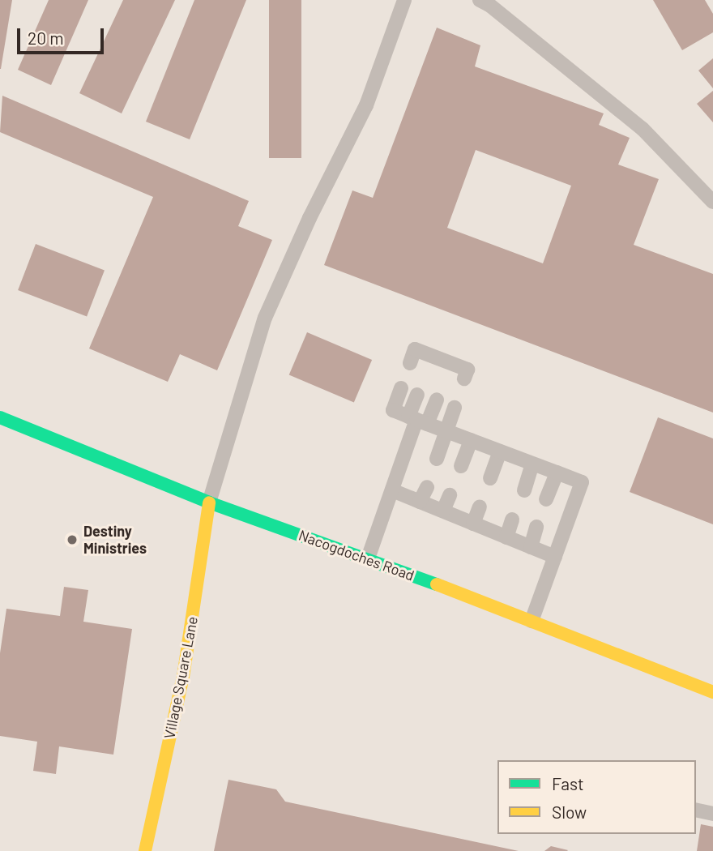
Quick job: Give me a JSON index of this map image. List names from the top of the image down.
{
  "streets": {
    "main road": ["Nacogdoches Road", "Village Square Lane"]
  },
  "crossings": [
    ["Nacogdoches Road", "Village Square Lane"]
  ],
  "places": ["Destiny Ministries"],
  "legend": ["Fast", "Slow"],
  "scale_bar": "20 m"
}
